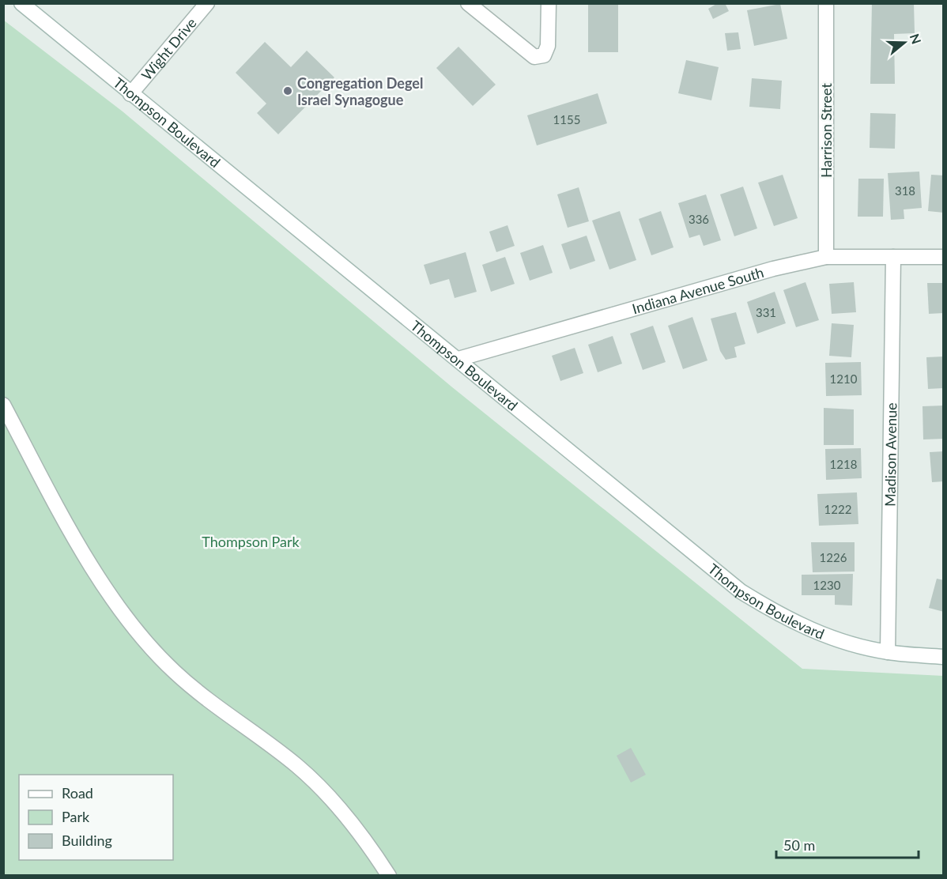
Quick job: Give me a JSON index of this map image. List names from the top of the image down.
{
  "streets": {
    "street": [
      "Wight Drive",
      "Thompson Boulevard",
      "Harrison Street",
      "Indiana Avenue South",
      "Madison Avenue"
    ]
  },
  "crossings": [
    ["Wight Drive", "Thompson Boulevard"],
    ["Thompson Boulevard", "Indiana Avenue South"],
    ["Thompson Boulevard", "Madison Avenue"],
    ["Harrison Street", "Indiana Avenue South"],
    ["Indiana Avenue South", "Madison Avenue"]
  ],
  "parks": ["Thompson Park"],
  "places": ["Congregation Degel Israel Synagogue"],
  "house_numbers": [
    "1155",
    "318",
    "336",
    "331",
    "1210",
    "1218",
    "1222",
    "1226",
    "1230"
  ],
  "legend": ["Road", "Park", "Building"],
  "scale_bar": "50 m",
  "north": "right"
}
